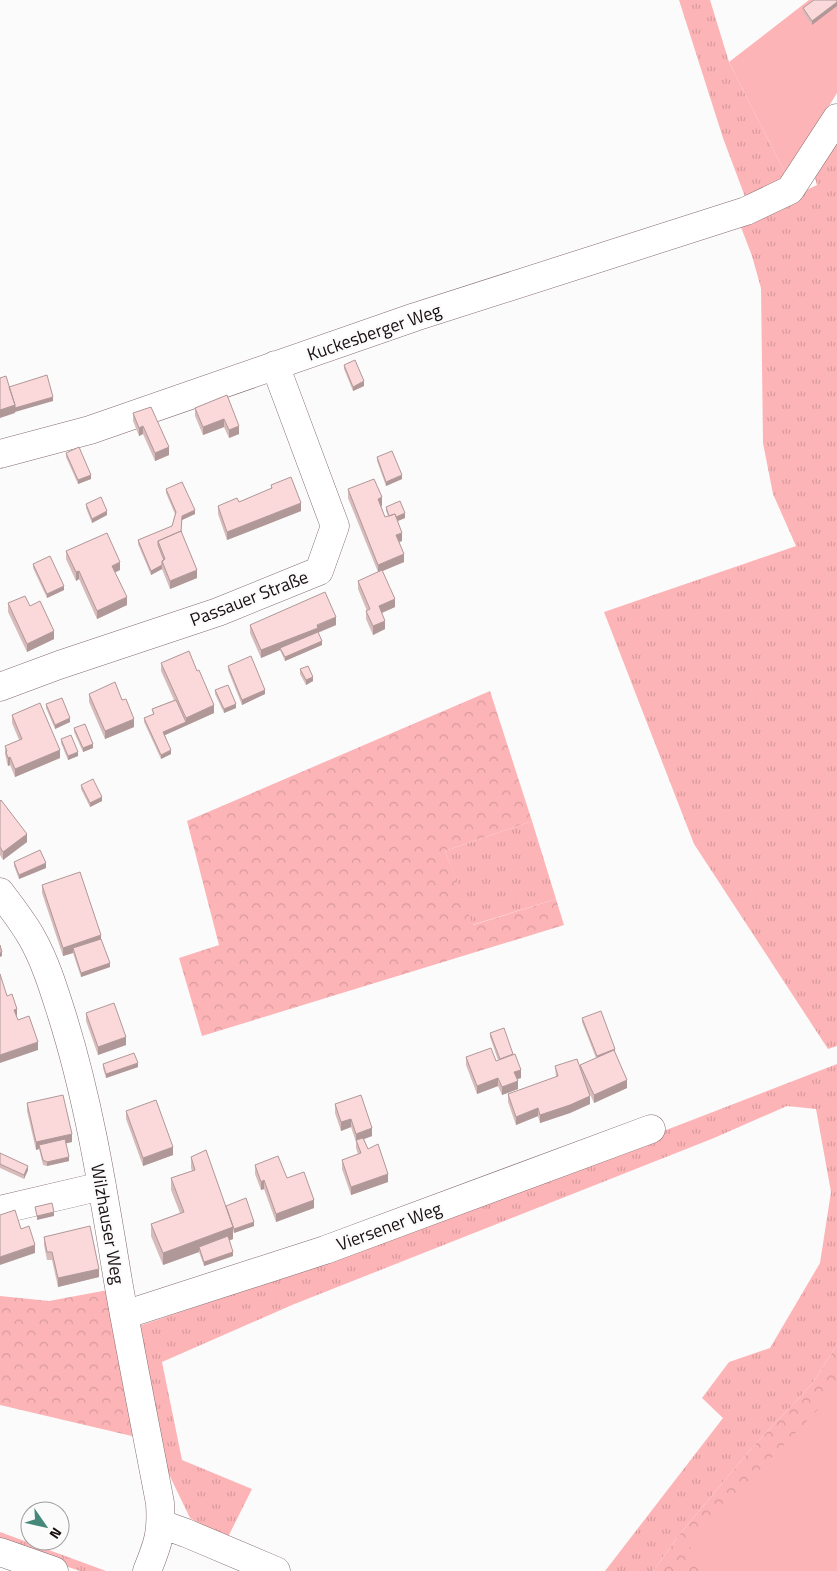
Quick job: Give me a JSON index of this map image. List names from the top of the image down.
{
  "streets": {
    "street": [
      "Kuckesberger Weg",
      "Passauer Straße",
      "Wilzhauser Weg",
      "Viersener Weg"
    ]
  },
  "crossings": [
    ["Kuckesberger Weg", "Passauer Straße"],
    ["Wilzhauser Weg", "Viersener Weg"]
  ],
  "north": "bottom right"
}
